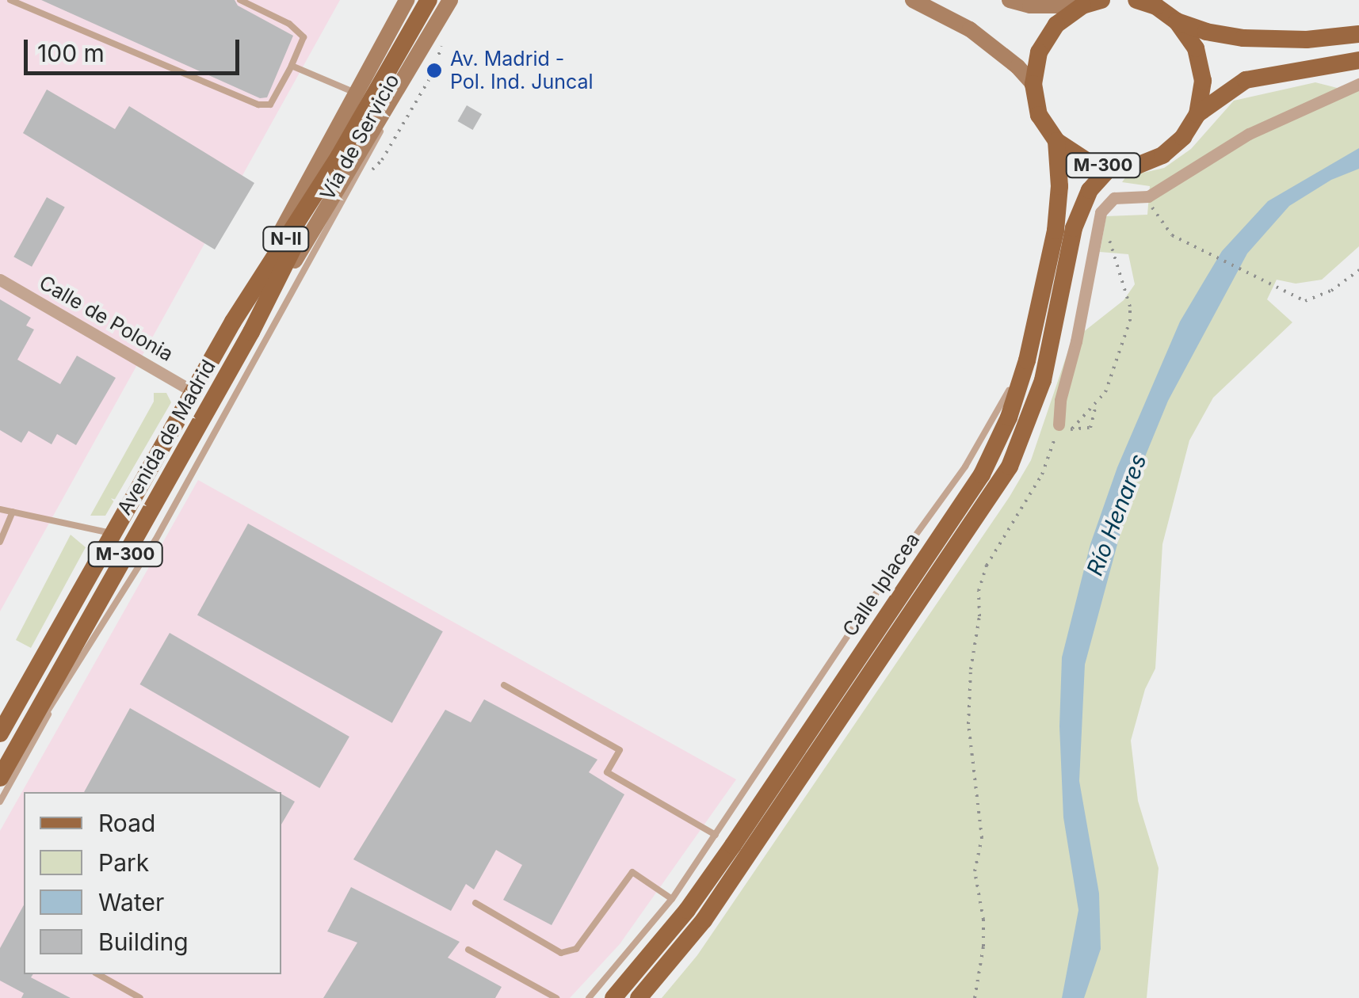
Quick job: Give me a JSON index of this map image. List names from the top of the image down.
{
  "streets": {
    "main road": [
      "M-300",
      "N-II",
      "Avenida de Madrid",
      "Calle Iplacea"
    ],
    "street": ["Calle de Polonia"],
    "lane": ["Vía de Servicio"]
  },
  "crossings": [
    ["Vía de Servicio", "M-300"],
    ["M-300", "Avenida de Madrid"],
    ["M-300", "Calle Iplacea"],
    ["Calle de Polonia", "Avenida de Madrid"]
  ],
  "water": ["Río Henares"],
  "places": ["Av. Madrid - Pol. Ind. Juncal"],
  "legend": [
    "Road",
    "Park",
    "Water",
    "Building"
  ],
  "scale_bar": "100 m"
}
